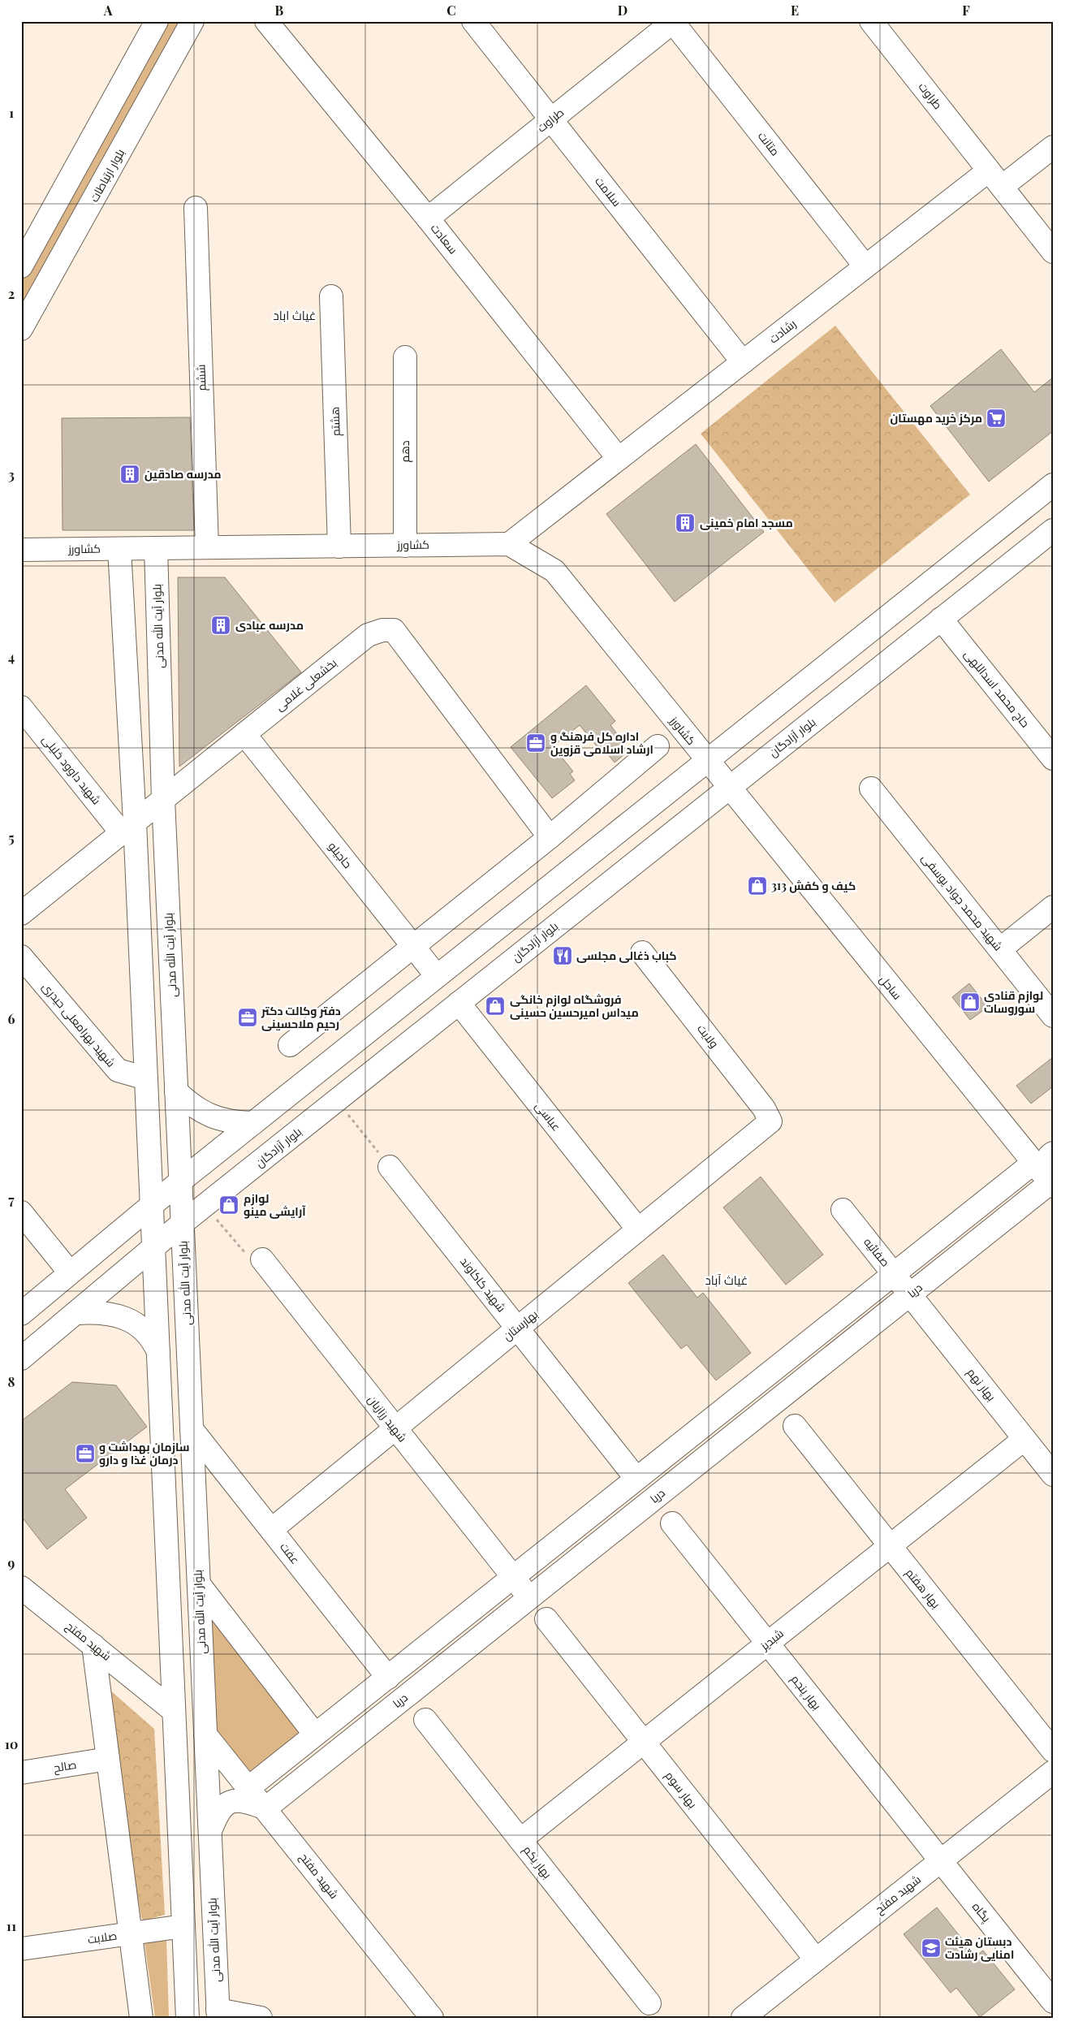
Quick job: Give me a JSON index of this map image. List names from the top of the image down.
{
  "streets": {
    "street": [
      "طراوت",
      "متانت",
      "بلوار ارتباطات",
      "سلامت",
      "سعادت",
      "رشادت",
      "ششم",
      "هشتم",
      "دهم",
      "کشاورز",
      "بلوار آیت الله مدنی",
      "بخشعلی غلامی",
      "حاج محمد اسداللهی",
      "بلوار آزادگان",
      "شهید داوود خلیلی",
      "حاجیلو",
      "شهید محمد جواد یوسفی",
      "ساحل",
      "شهید بهرامعلی حیدری",
      "ولایت",
      "عباسی",
      "صفائیه",
      "شهید کاکاوند",
      "دریا",
      "بهارستان",
      "بهار نهم",
      "شهید رزازیان",
      "عفت",
      "بهار هفتم",
      "شبدیز",
      "شهید مفتح",
      "بهار پنجم",
      "صالح",
      "بهار سوم",
      "بهار یکم",
      "پگاه",
      "صلابت"
    ]
  },
  "crossings": [
    ["طراوت", "متانت"],
    ["طراوت", "سلامت"],
    ["طراوت", "سعادت"],
    ["طراوت", "رشادت"],
    ["متانت", "رشادت"],
    ["سلامت", "رشادت"],
    ["سعادت", "رشادت"],
    ["رشادت", "کشاورز"],
    ["ششم", "کشاورز"],
    ["هشتم", "کشاورز"],
    ["دهم", "کشاورز"],
    ["کشاورز", "بلوار آیت الله مدنی"],
    ["کشاورز", "بلوار آزادگان"],
    ["کشاورز", "ساحل"],
    ["بلوار آیت الله مدنی", "بخشعلی غلامی"],
    ["بلوار آیت الله مدنی", "بلوار آزادگان"],
    ["بلوار آیت الله مدنی", "عفت"],
    ["بلوار آیت الله مدنی", "شهید مفتح"],
    ["بخشعلی غلامی", "شهید داوود خلیلی"],
    ["بخشعلی غلامی", "حاجیلو"],
    ["حاج محمد اسداللهی", "بلوار آزادگان"],
    ["بلوار آزادگان", "ساحل"],
    ["بلوار آزادگان", "عباسی"],
    ["ساحل", "دریا"],
    ["ولایت", "بهارستان"],
    ["عباسی", "بهارستان"],
    ["صفائیه", "دریا"],
    ["صفائیه", "بهار نهم"],
    ["شهید کاکاوند", "بهارستان"],
    ["دریا", "بهار نهم"],
    ["دریا", "شهید رزازیان"],
    ["دریا", "شهید مفتح"],
    ["بهارستان", "شهید رزازیان"],
    ["بهارستان", "عفت"],
    ["بهار نهم", "شبدیز"],
    ["بهار هفتم", "شبدیز"],
    ["شبدیز", "بهار پنجم"],
    ["شبدیز", "بهار سوم"],
    ["شبدیز", "بهار یکم"],
    ["شهید مفتح", "بهار پنجم"],
    ["شهید مفتح", "بهار سوم"],
    ["شهید مفتح", "پگاه"],
    ["بهار پنجم", "پگاه"]
  ],
  "districts": ["غیاث اباد", "غیاث آباد"],
  "places": {
    "supermarket": ["مرکز خرید مهستان"],
    "building": ["مدرسه صادقین", "مسجد امام خمینی", "مدرسه عبادی"],
    "office": ["اداره کل فرهنگ و ارشاد اسلامی قزوین", "دفتر وکالت دکتر رحیم ملاحسینی", "سازمان بهداشت و درمان غذا و دارو"],
    "shop": [
      "کیف و کفش 313",
      "لوازم قنادی سوروسات",
      "فروشگاه لوازم خانگی میداس امیرحسین حسینی",
      "لوازم آرایشی مینو"
    ],
    "restaurant": ["کباب ذغالی مجلسی"],
    "school or university": ["دبستان هیئت امنایی رشادت"]
  },
  "grid": {
    "columns": [
      "A",
      "B",
      "C",
      "D",
      "E",
      "F"
    ],
    "rows": [
      "1",
      "2",
      "3",
      "4",
      "5",
      "6",
      "7",
      "8",
      "9",
      "10",
      "11"
    ]
  }
}
